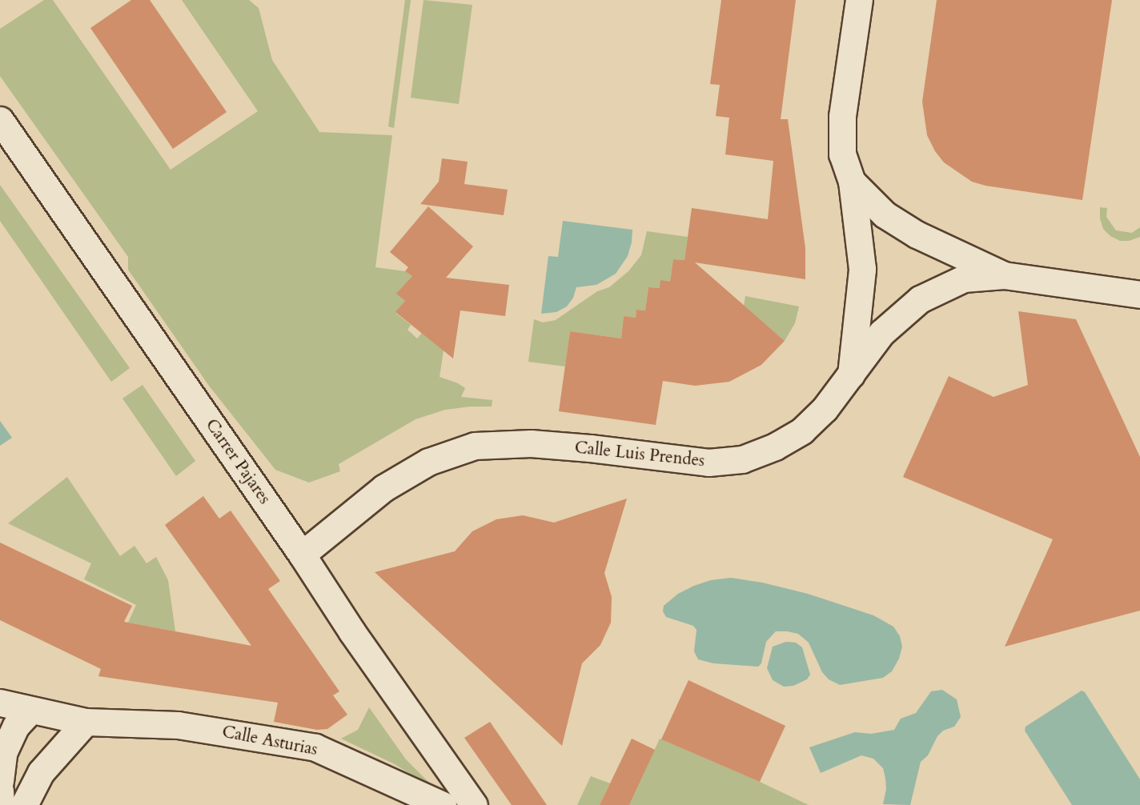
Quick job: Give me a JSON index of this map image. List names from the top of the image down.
{
  "streets": {
    "street": ["Calle Luis Prendes", "Carrer Pajares", "Calle Asturias"]
  },
  "crossings": [
    ["Calle Luis Prendes", "Carrer Pajares"]
  ]
}
